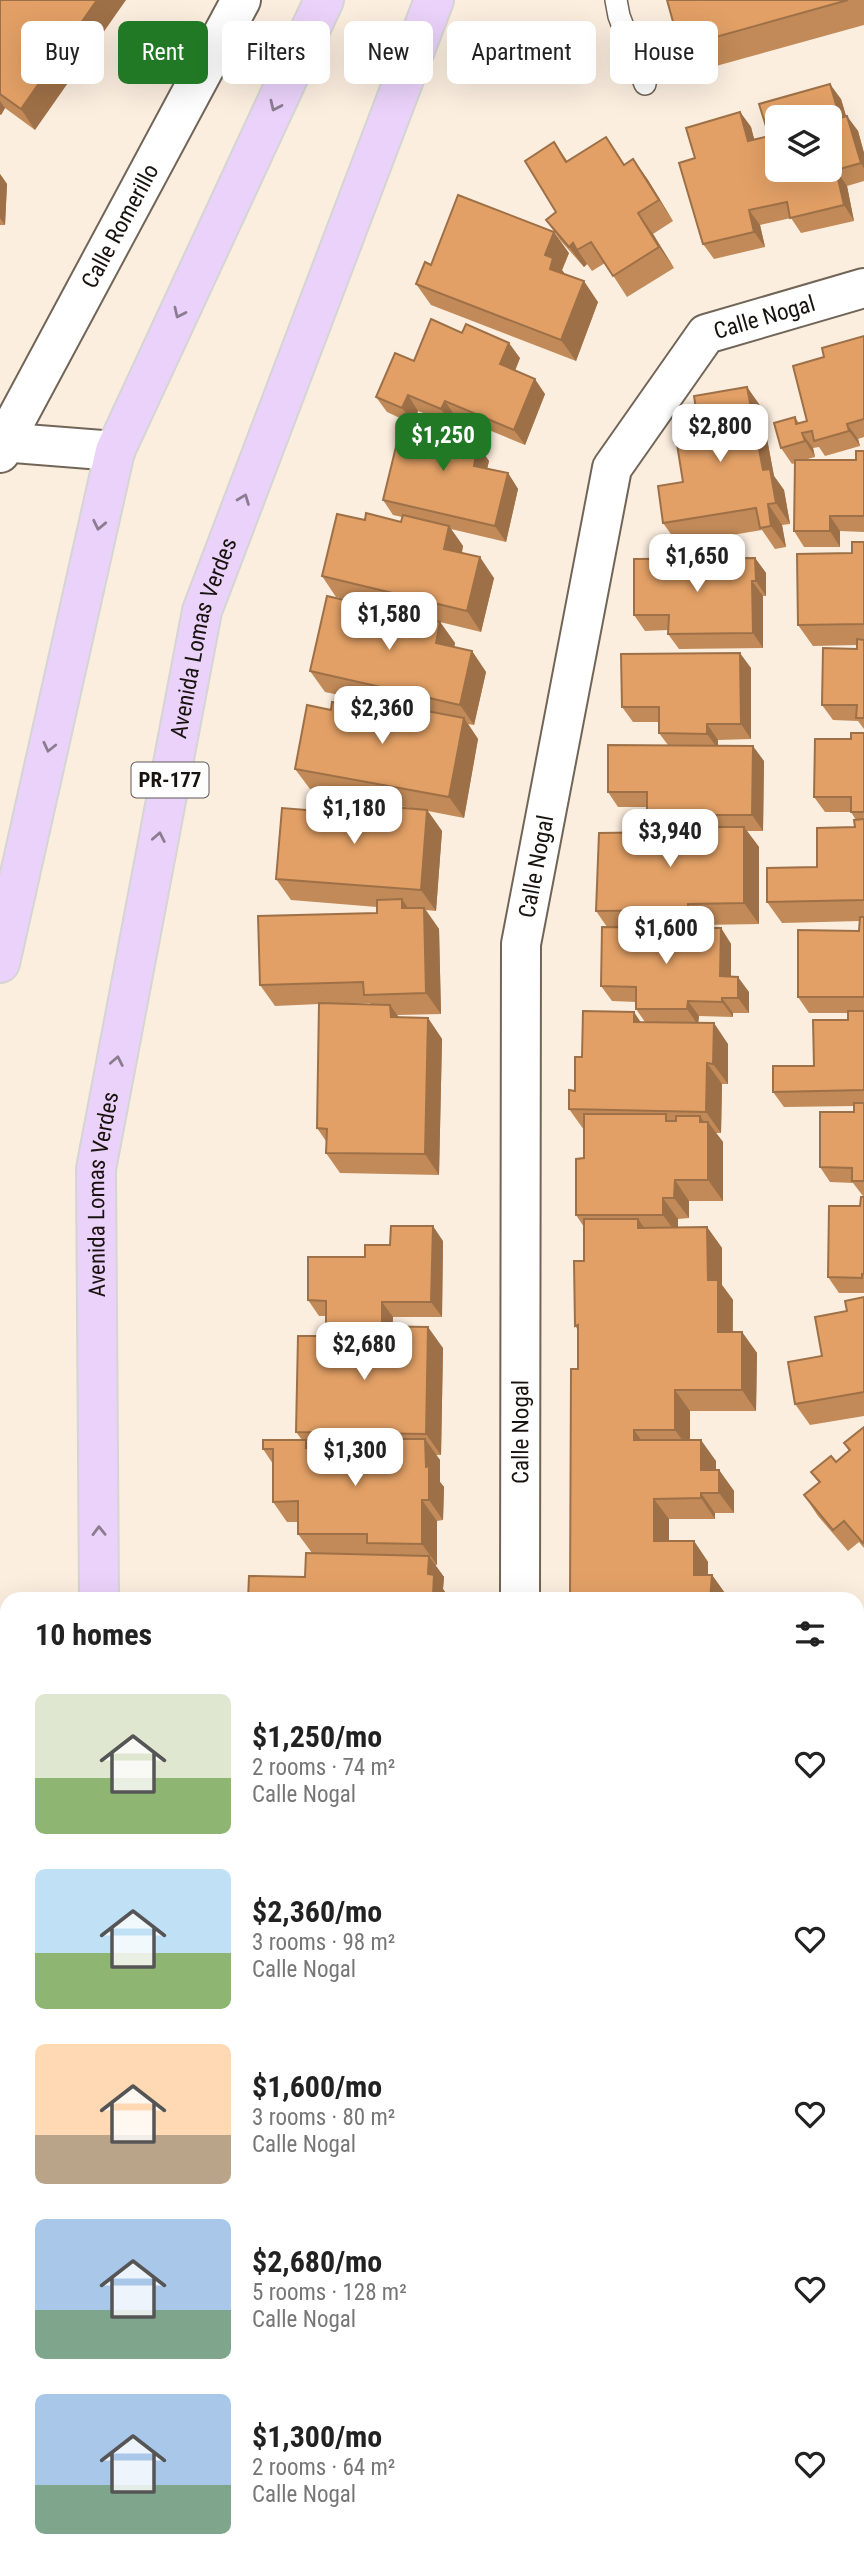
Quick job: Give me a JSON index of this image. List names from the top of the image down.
{
  "streets": {
    "main road": ["Avenida Lomas Verdes", "PR-177"],
    "street": ["Calle Romerillo", "Calle Nogal"]
  },
  "page": {
    "chip": [
      "Buy",
      "Rent",
      "Filters",
      "New",
      "Apartment",
      "House"
    ],
    "price": [
      "$2,800",
      "$1,250",
      "$1,650",
      "$1,580",
      "$2,360",
      "$1,180",
      "$3,940",
      "$1,600",
      "$2,680",
      "$1,300"
    ],
    "heading": "10 homes",
    "list": [
      {
        "name": "$1,250/mo",
        "note": "2 rooms · 74 m² · Calle Nogal"
      },
      {
        "name": "$2,360/mo",
        "note": "3 rooms · 98 m² · Calle Nogal"
      },
      {
        "name": "$1,600/mo",
        "note": "3 rooms · 80 m² · Calle Nogal"
      },
      {
        "name": "$2,680/mo",
        "note": "5 rooms · 128 m² · Calle Nogal"
      },
      {
        "name": "$1,300/mo",
        "note": "2 rooms · 64 m² · Calle Nogal"
      }
    ]
  }
}
